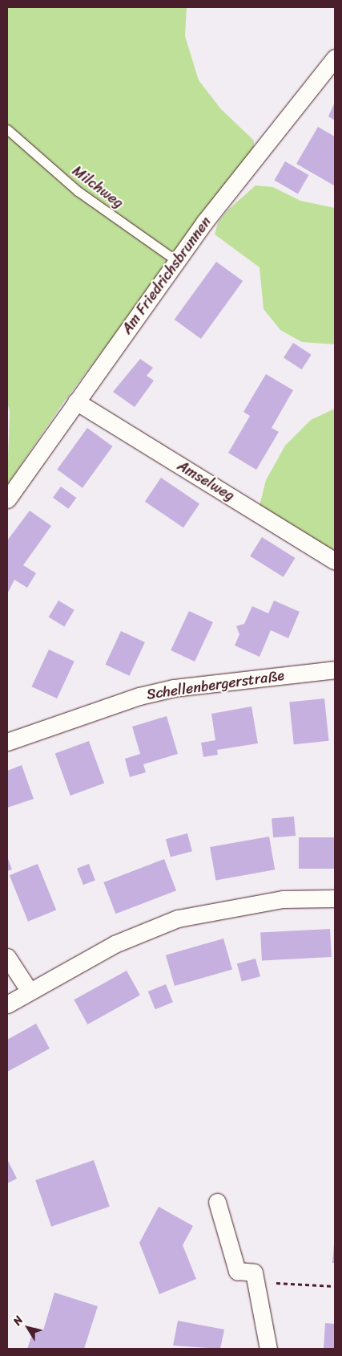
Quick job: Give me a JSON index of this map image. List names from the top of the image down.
{
  "streets": {
    "street": ["Am Friedrichsbrunnen", "Amselweg", "Schellenbergerstraße"],
    "lane": ["Milchweg"]
  },
  "crossings": [
    ["Milchweg", "Am Friedrichsbrunnen"],
    ["Am Friedrichsbrunnen", "Amselweg"]
  ],
  "north": "top left"
}
